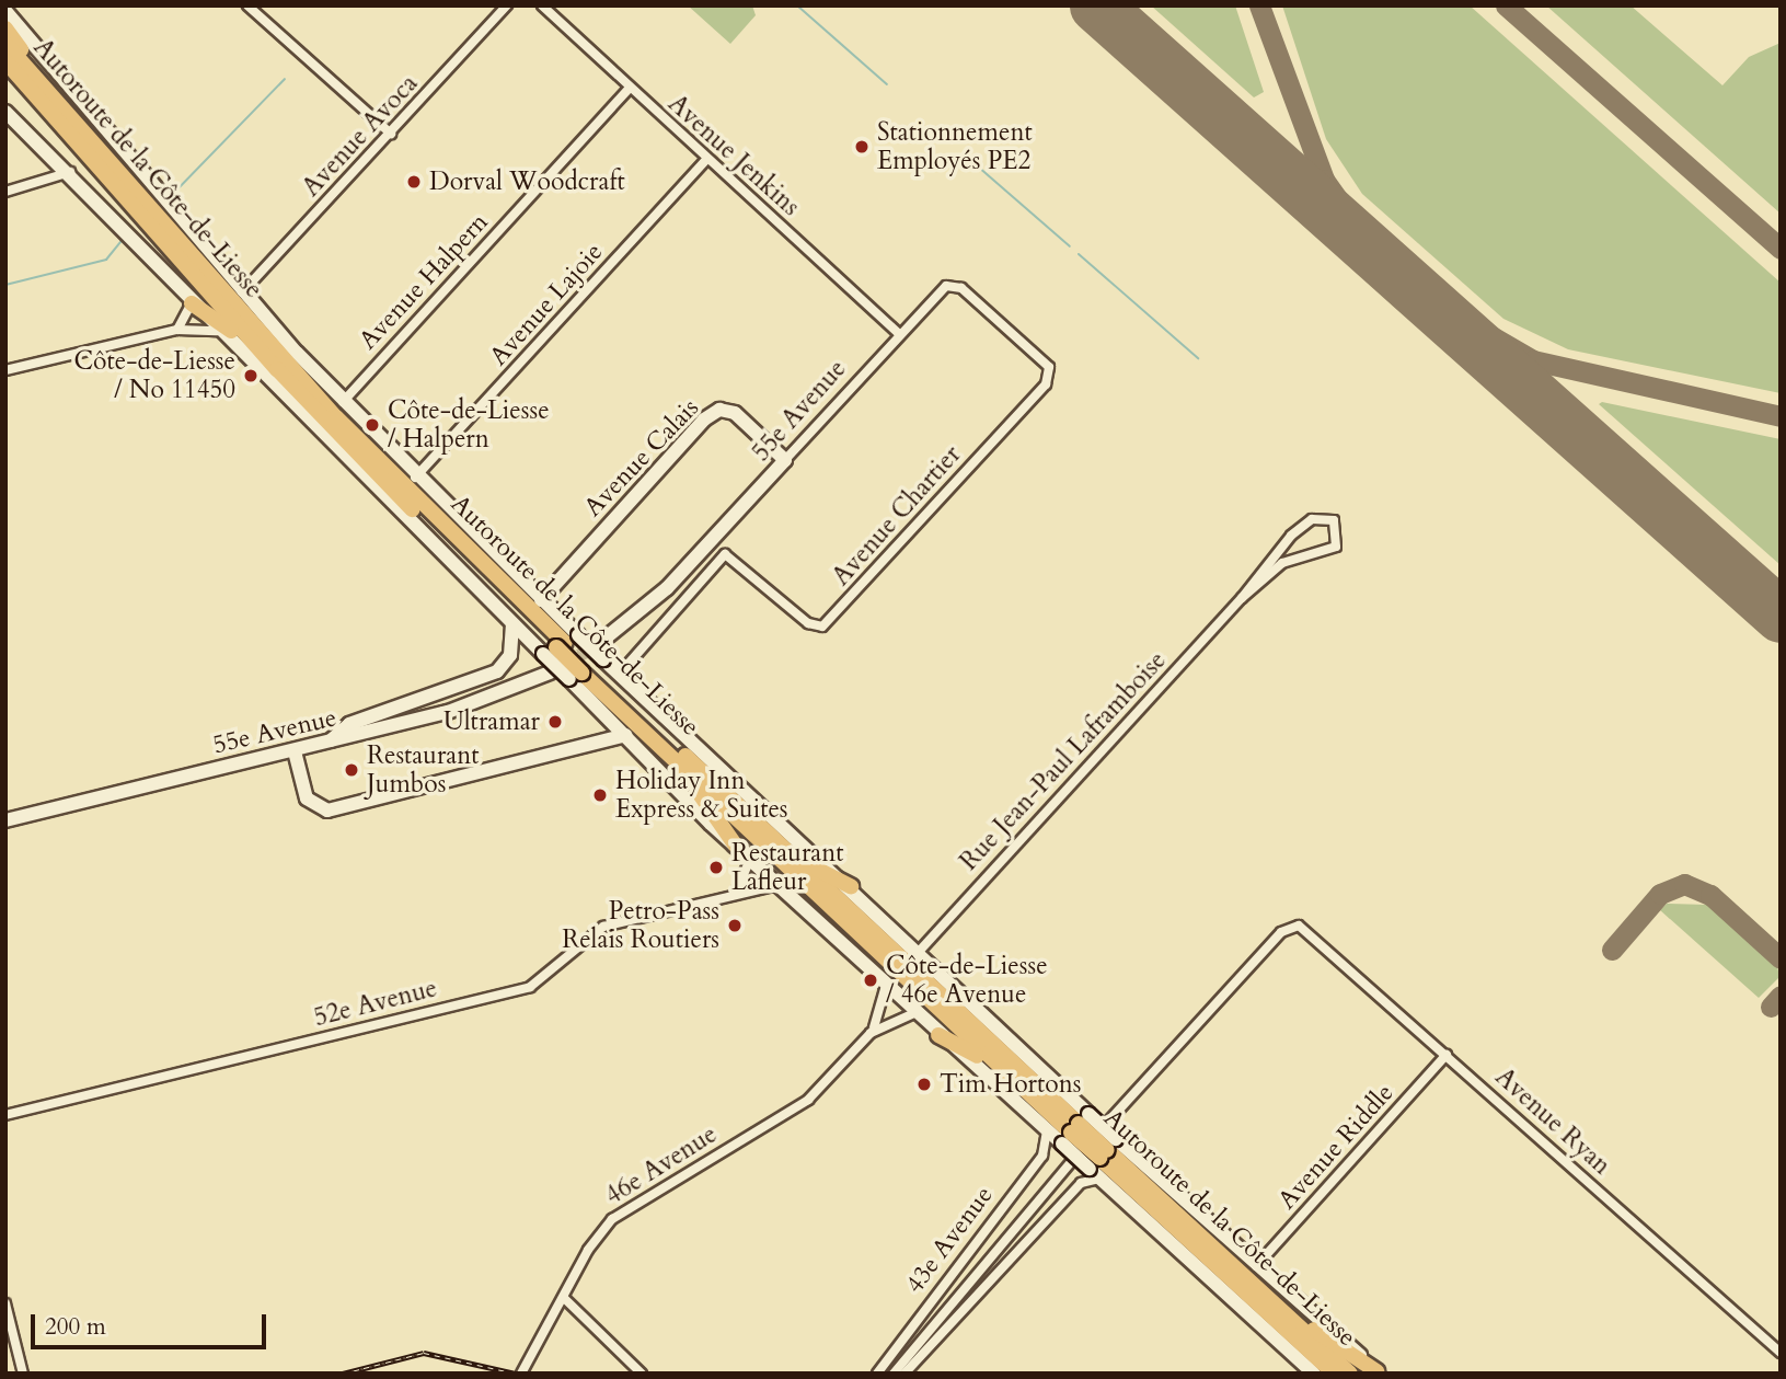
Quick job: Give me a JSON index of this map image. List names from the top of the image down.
{
  "streets": {
    "highway": ["Autoroute de la Côte-de-Liesse"],
    "main road": ["55e Avenue", "Avenue Calais"],
    "street": [
      "Avenue Avoca",
      "Avenue Jenkins",
      "Avenue Halpern",
      "Avenue Lajoie",
      "Avenue Chartier",
      "Rue Jean-Paul Laframboise",
      "52e Avenue",
      "Avenue Ryan",
      "Avenue Riddle",
      "46e Avenue",
      "43e Avenue"
    ]
  },
  "crossings": [
    ["Avenue Jenkins", "Avenue Halpern"],
    ["Avenue Jenkins", "Avenue Lajoie"],
    ["Avenue Jenkins", "55e Avenue"],
    ["Avenue Jenkins", "Avenue Chartier"],
    ["55e Avenue", "Avenue Calais"],
    ["55e Avenue", "Avenue Chartier"],
    ["Avenue Ryan", "Avenue Riddle"]
  ],
  "places": [
    "Stationnement Employés PE2",
    "Dorval Woodcraft",
    "Côte-de-Liesse / No 11450",
    "Côte-de-Liesse / Halpern",
    "Ultramar",
    "Restaurant Jumbos",
    "Holiday Inn Express & Suites",
    "Restaurant Lafleur",
    "Petro-Pass Relais Routiers",
    "Côte-de-Liesse / 46e Avenue",
    "Tim Hortons"
  ],
  "scale_bar": "200 m"
}
